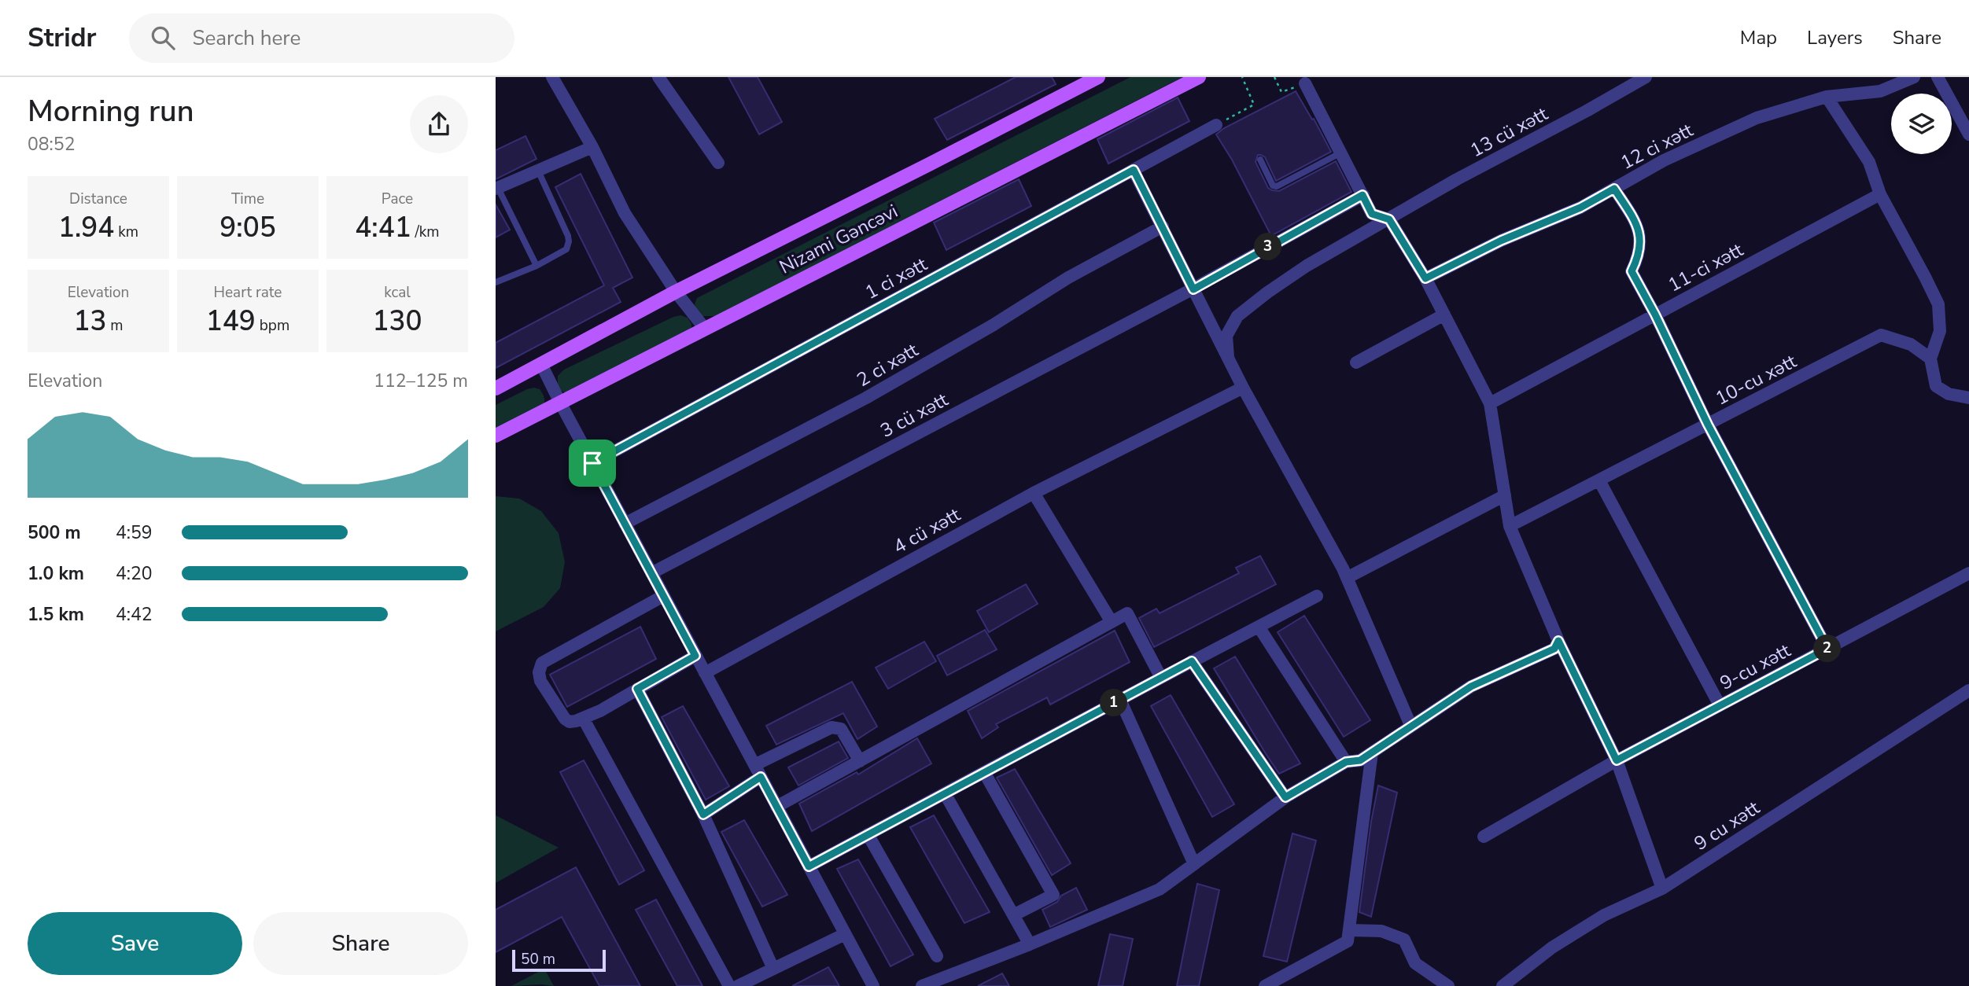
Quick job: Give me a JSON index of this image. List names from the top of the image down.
{
  "streets": {
    "main road": ["Nizami Gəncəvi"],
    "street": [
      "13 cü xətt",
      "12 ci xətt",
      "11-ci xətt",
      "1 ci xətt",
      "2 ci xətt",
      "10-cu xətt",
      "3 cü xətt",
      "4 cü xətt",
      "9-cu xətt",
      "9 cu xətt"
    ]
  },
  "scale_bar": "50 m",
  "page": {
    "header": "Stridr",
    "search": "Search here",
    "nav": ["Map", "Layers", "Share"],
    "heading": ["Morning run", "08:52"],
    "stats": [
      ["Distance", "1.94 km"],
      ["Time", "9:05"],
      ["Pace", "4:41 /km"],
      ["Elevation", "13 m"],
      ["Heart rate", "149 bpm"],
      ["kcal", "130"]
    ],
    "pins": ["3", "2", "1"],
    "chart": ["Elevation", "112–125 m"],
    "list": [
      {
        "name": "500 m",
        "note": "4:59"
      },
      {
        "name": "1.0 km",
        "note": "4:20"
      },
      {
        "name": "1.5 km",
        "note": "4:42"
      }
    ],
    "buttons": ["Save", "Share"],
    "scale": "50 m"
  }
}
